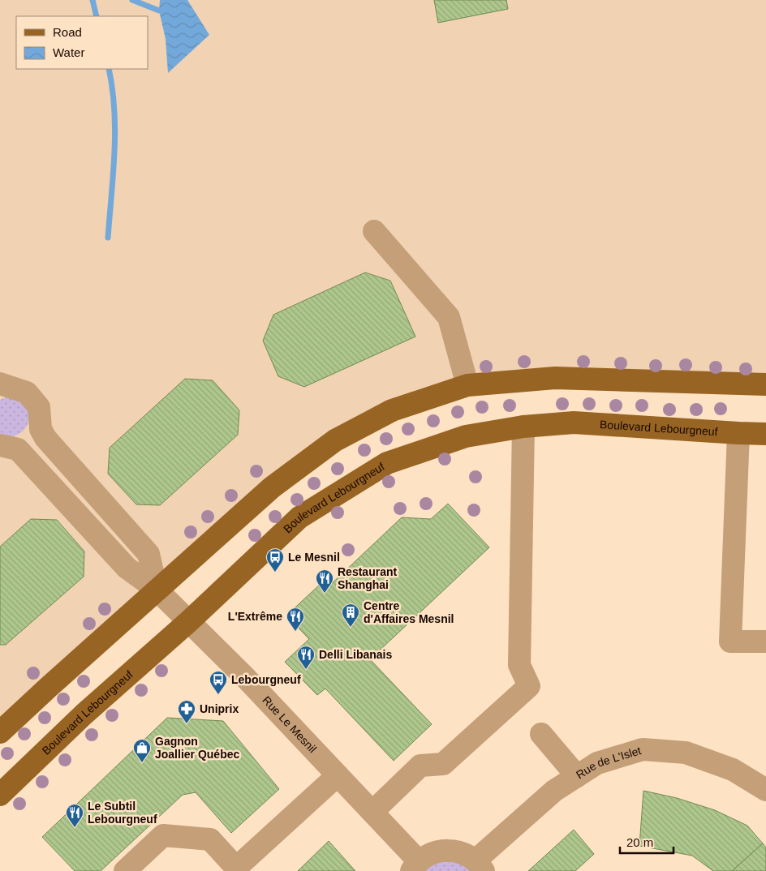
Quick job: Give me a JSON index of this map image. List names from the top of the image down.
{
  "streets": {
    "main road": ["Boulevard Lebourgneuf"],
    "street": ["Rue Le Mesnil", "Rue de L'Islet"]
  },
  "crossings": [
    ["Boulevard Lebourgneuf", "Rue Le Mesnil"]
  ],
  "places": {
    "bus stop": ["Le Mesnil", "Lebourgneuf"],
    "restaurant": [
      "Restaurant Shanghai",
      "L'Extrême",
      "Delli Libanais",
      "Le Subtil Lebourgneuf"
    ],
    "building": ["Centre d'Affaires Mesnil"],
    "pharmacy": ["Uniprix"],
    "shop": ["Gagnon Joallier Québec"]
  },
  "legend": ["Road", "Water"],
  "scale_bar": "20 m"
}
